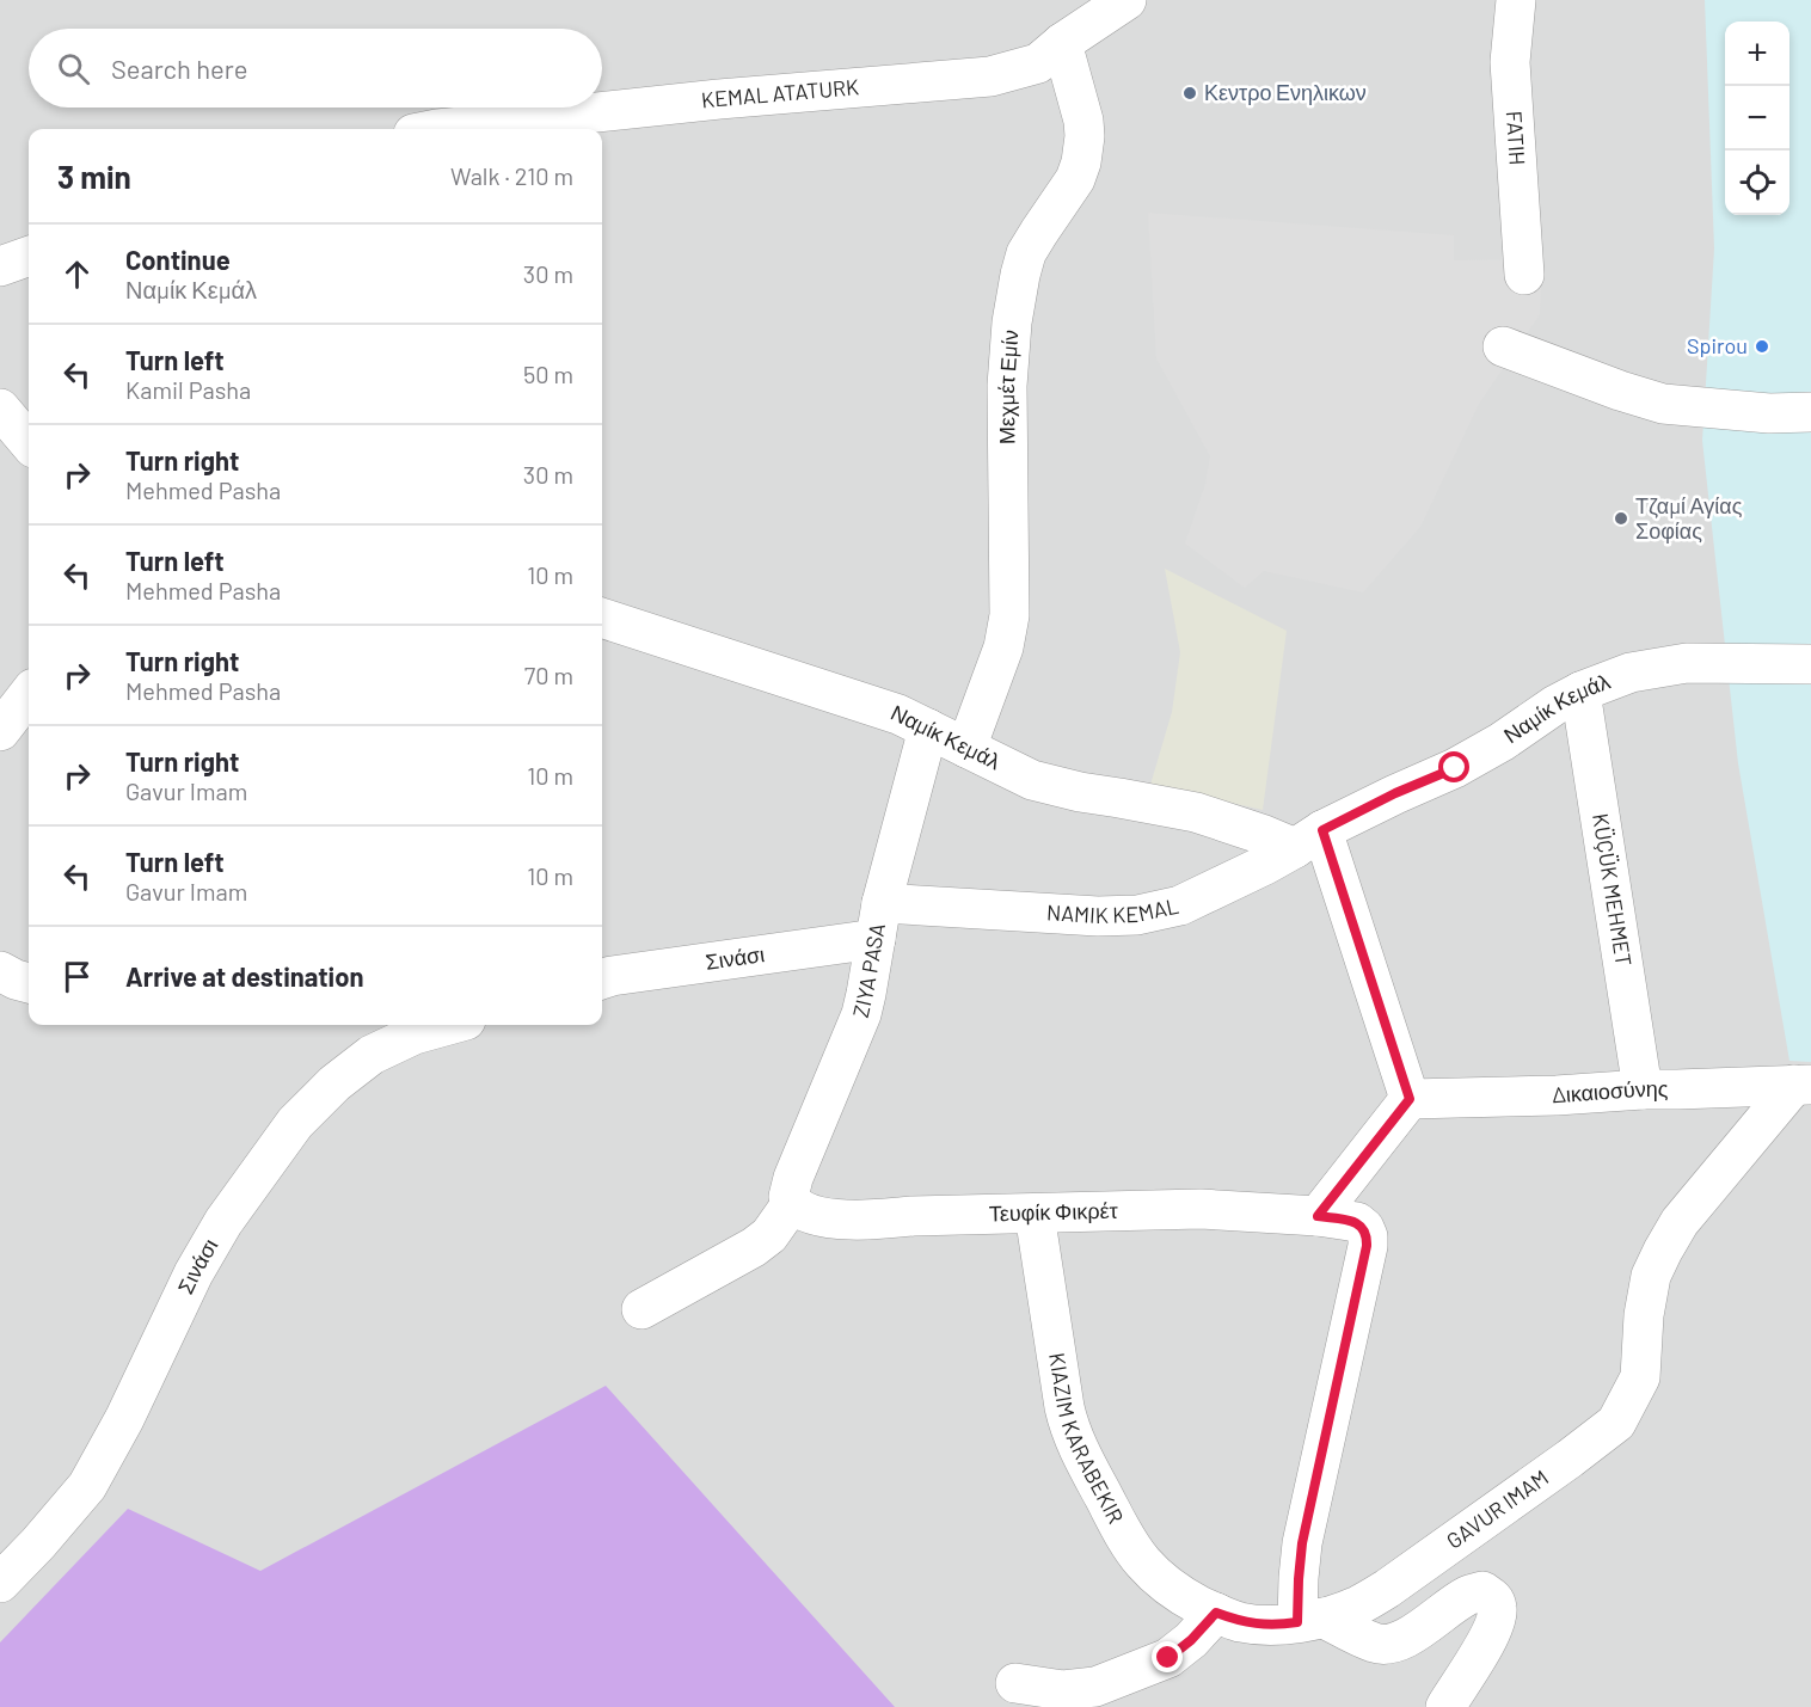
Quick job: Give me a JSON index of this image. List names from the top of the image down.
{
  "streets": {
    "street": [
      "KEMAL ATATURK",
      "FATIH",
      "Μεχμέτ Εμίν",
      "Ναμίκ Κεμάλ",
      "KÜÇÜK MEHMET",
      "NAMIK KEMAL",
      "Σινάσι",
      "ZIYA PASA",
      "Δικαιοσύνης",
      "Τευφίκ Φικρέτ",
      "KIAZIM KARABEKIR",
      "GAVUR IMAM"
    ]
  },
  "crossings": [
    ["KEMAL ATATURK", "Μεχμέτ Εμίν"],
    ["Μεχμέτ Εμίν", "Ναμίκ Κεμάλ"],
    ["Ναμίκ Κεμάλ", "KÜÇÜK MEHMET"],
    ["Ναμίκ Κεμάλ", "NAMIK KEMAL"],
    ["Ναμίκ Κεμάλ", "ZIYA PASA"],
    ["KÜÇÜK MEHMET", "Δικαιοσύνης"],
    ["NAMIK KEMAL", "Σινάσι"],
    ["NAMIK KEMAL", "ZIYA PASA"],
    ["Σινάσι", "ZIYA PASA"],
    ["ZIYA PASA", "Τευφίκ Φικρέτ"],
    ["Δικαιοσύνης", "GAVUR IMAM"],
    ["Τευφίκ Φικρέτ", "KIAZIM KARABEKIR"],
    ["Τευφίκ Φικρέτ", "GAVUR IMAM"],
    ["KIAZIM KARABEKIR", "GAVUR IMAM"]
  ],
  "places": ["Κεντρο Ενηλικων", "Spirou", "Τζαμί Αγίας Σοφίας"],
  "page": {
    "map_buttons": ["+", "−"],
    "search": "Search here",
    "heading": ["3 min", "Walk · 210 m"],
    "list": [
      ["Continue", "Ναμίκ Κεμάλ", "30 m"],
      ["Turn left", "Kamil Pasha", "50 m"],
      ["Turn right", "Mehmed Pasha", "30 m"],
      ["Turn left", "Mehmed Pasha", "10 m"],
      ["Turn right", "Mehmed Pasha", "70 m"],
      ["Turn right", "Gavur Imam", "10 m"],
      ["Turn left", "Gavur Imam", "10 m"],
      "Arrive at destination"
    ]
  }
}
